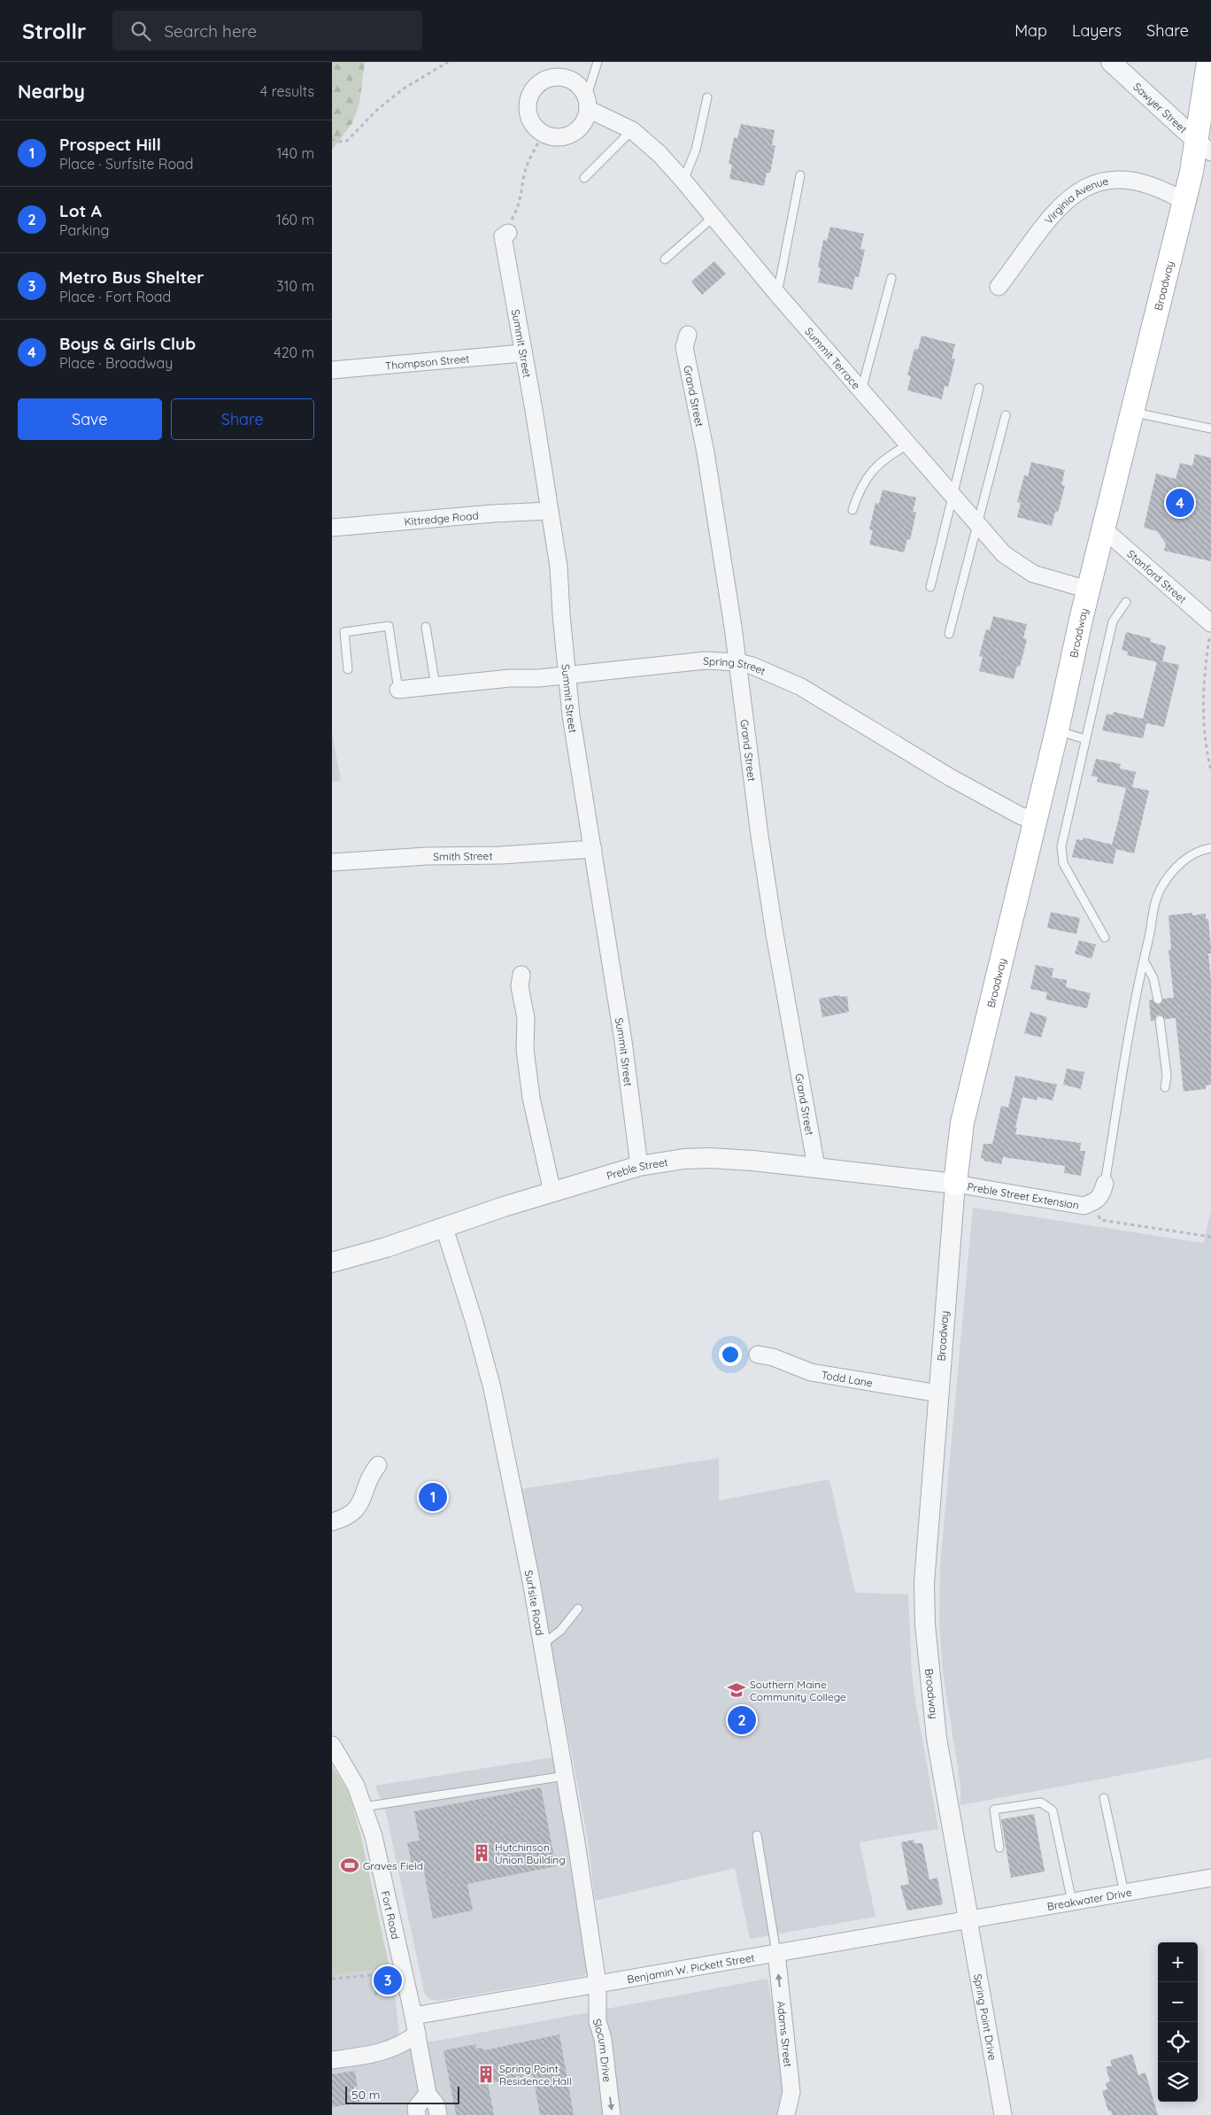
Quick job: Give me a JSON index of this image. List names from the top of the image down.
{
  "streets": {
    "main road": ["Broadway"],
    "street": [
      "Sawyer Street",
      "Virginia Avenue",
      "Summit Street",
      "Summit Terrace",
      "Thompson Street",
      "Grand Street",
      "Kittredge Road",
      "Stanford Street",
      "Spring Street",
      "Smith Street",
      "Preble Street",
      "Preble Street Extension",
      "Todd Lane",
      "Surfsite Road",
      "Breakwater Drive",
      "Fort Road",
      "Benjamin W. Pickett Street",
      "Spring Point Drive",
      "Adams Street",
      "Slocum Drive"
    ]
  },
  "crossings": [
    ["Sawyer Street", "Broadway"],
    ["Virginia Avenue", "Broadway"],
    ["Broadway", "Summit Terrace"],
    ["Broadway", "Stanford Street"],
    ["Broadway", "Spring Street"],
    ["Broadway", "Preble Street"],
    ["Broadway", "Preble Street Extension"],
    ["Broadway", "Todd Lane"],
    ["Broadway", "Breakwater Drive"],
    ["Broadway", "Benjamin W. Pickett Street"],
    ["Broadway", "Spring Point Drive"],
    ["Summit Street", "Thompson Street"],
    ["Summit Street", "Kittredge Road"],
    ["Summit Street", "Spring Street"],
    ["Summit Street", "Smith Street"],
    ["Summit Street", "Preble Street"],
    ["Grand Street", "Spring Street"],
    ["Grand Street", "Preble Street"],
    ["Preble Street", "Preble Street Extension"],
    ["Preble Street", "Surfsite Road"],
    ["Surfsite Road", "Benjamin W. Pickett Street"],
    ["Surfsite Road", "Slocum Drive"],
    ["Breakwater Drive", "Benjamin W. Pickett Street"],
    ["Breakwater Drive", "Spring Point Drive"],
    ["Fort Road", "Benjamin W. Pickett Street"],
    ["Benjamin W. Pickett Street", "Spring Point Drive"],
    ["Benjamin W. Pickett Street", "Adams Street"],
    ["Benjamin W. Pickett Street", "Slocum Drive"]
  ],
  "one_way": ["Adams Street", "Slocum Drive"],
  "places": {
    "school or university": ["Southern Maine Community College"],
    "building": ["Hutchinson Union Building", "Spring Point Residence Hall"],
    "sports": ["Graves Field"]
  },
  "scale_bar": "50 m",
  "page": {
    "header": "Strollr",
    "search": "Search here",
    "nav": ["Map", "Layers", "Share"],
    "heading": ["Nearby", "4 results"],
    "list": [
      {
        "mark": "1",
        "name": "Prospect Hill",
        "note": "Place · Surfsite Road",
        "value": "140 m"
      },
      {
        "mark": "2",
        "name": "Lot A",
        "note": "Parking",
        "value": "160 m"
      },
      {
        "mark": "3",
        "name": "Metro Bus Shelter",
        "note": "Place · Fort Road",
        "value": "310 m"
      },
      {
        "mark": "4",
        "name": "Boys & Girls Club",
        "note": "Place · Broadway",
        "value": "420 m"
      }
    ],
    "buttons": ["Save", "Share"],
    "pins": [
      "4",
      "1",
      "2",
      "3"
    ],
    "map_buttons": ["+", "−"],
    "scale": "50 m"
  }
}
